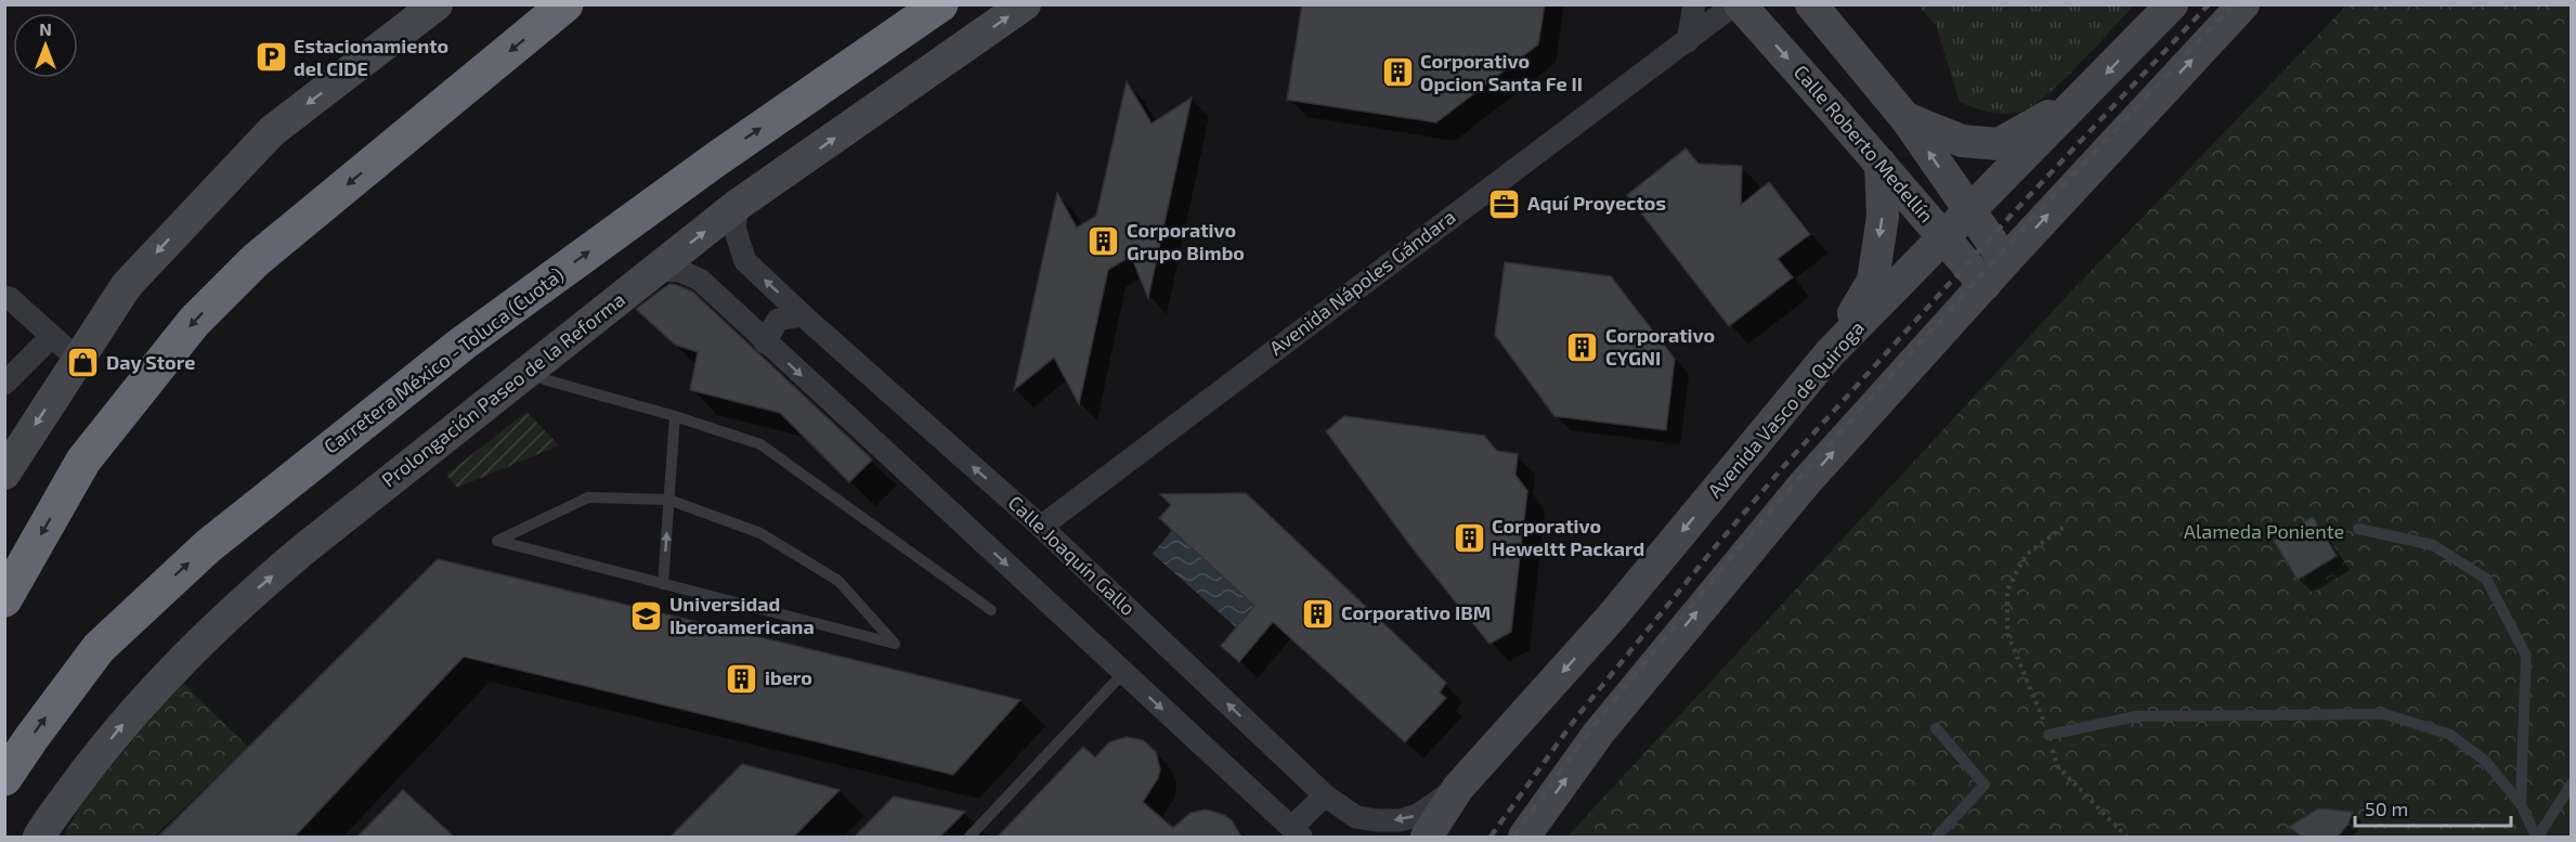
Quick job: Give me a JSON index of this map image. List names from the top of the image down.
{
  "streets": {
    "highway": ["Carretera México - Toluca (Cuota)"],
    "main road": ["Calle Roberto Medellín", "Prolongación Paseo de la Reforma", "Avenida Vasco de Quiroga"],
    "street": ["Avenida Nápoles Gándara", "Calle Joaquín Gallo"]
  },
  "crossings": [
    ["Calle Roberto Medellín", "Avenida Nápoles Gándara"],
    ["Calle Roberto Medellín", "Avenida Vasco de Quiroga"],
    ["Avenida Nápoles Gándara", "Calle Joaquín Gallo"],
    ["Prolongación Paseo de la Reforma", "Calle Joaquín Gallo"],
    ["Avenida Vasco de Quiroga", "Calle Joaquín Gallo"]
  ],
  "one_way": ["Prolongación Paseo de la Reforma"],
  "parks": ["Alameda Poniente"],
  "places": {
    "parking": ["Estacionamiento del CIDE"],
    "building": [
      "Corporativo Opcion Santa Fe II",
      "Corporativo Grupo Bimbo",
      "Corporativo CYGNI",
      "Corporativo Heweltt Packard",
      "Corporativo IBM",
      "ibero"
    ],
    "office": ["Aquí Proyectos"],
    "shop": ["Day Store"],
    "school or university": ["Universidad Iberoamericana"]
  },
  "scale_bar": "50 m",
  "north": "top"
}
